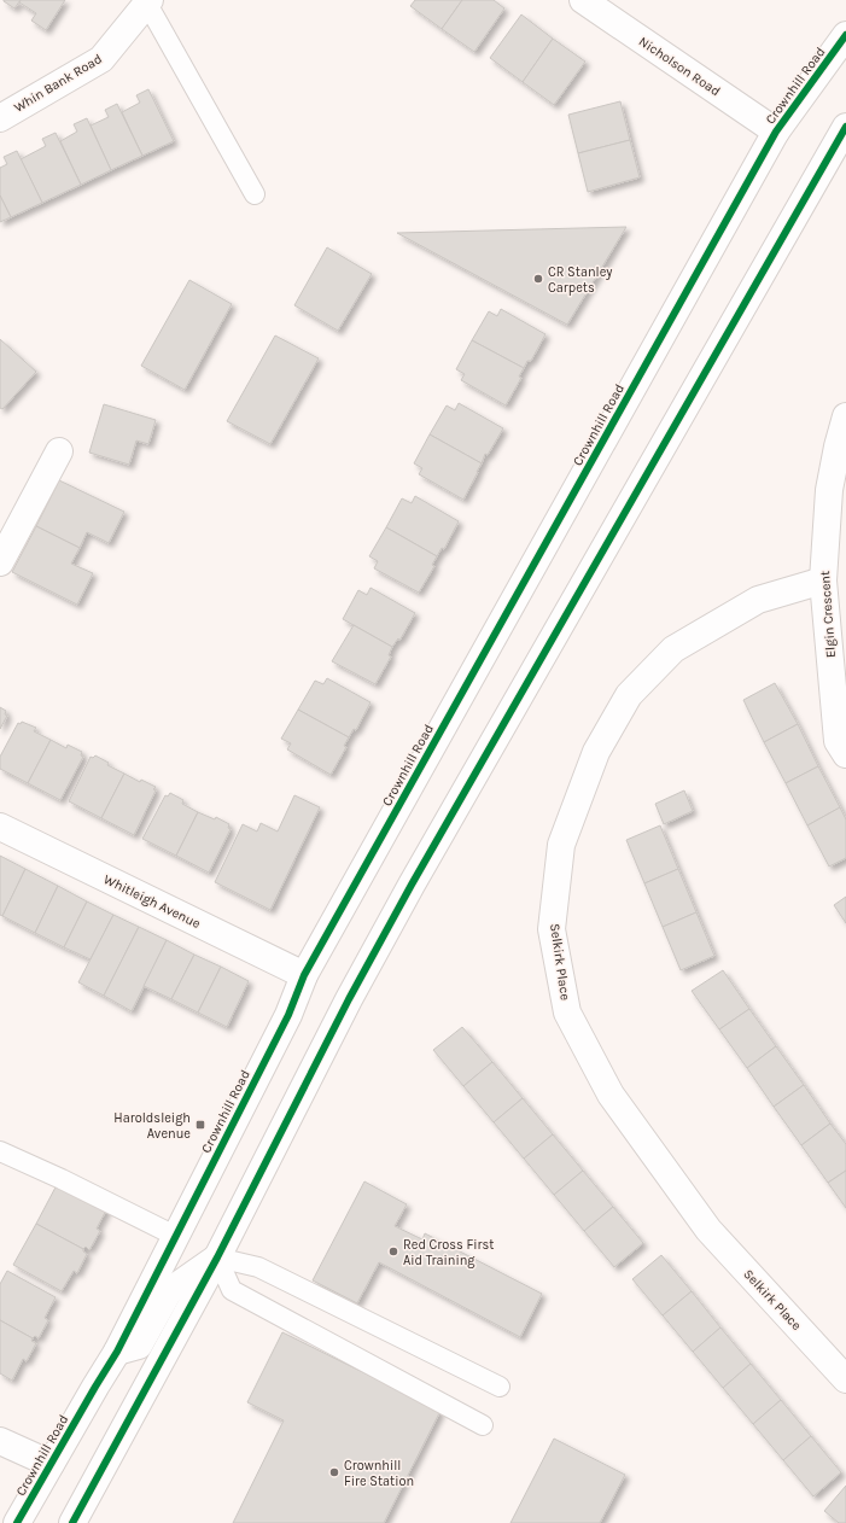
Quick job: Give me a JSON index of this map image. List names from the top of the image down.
{
  "streets": {
    "main road": [
      "Nicholson Road",
      "Whin Bank Road",
      "Crownhill Road",
      "Elgin Crescent",
      "Whitleigh Avenue",
      "Selkirk Place"
    ]
  },
  "crossings": [
    ["Nicholson Road", "Crownhill Road"],
    ["Crownhill Road", "Whitleigh Avenue"],
    ["Elgin Crescent", "Selkirk Place"]
  ],
  "places": {
    "other": ["CR Stanley Carpets", "Red Cross First Aid Training", "Crownhill Fire Station"],
    "transit": ["Haroldsleigh Avenue"]
  }
}
